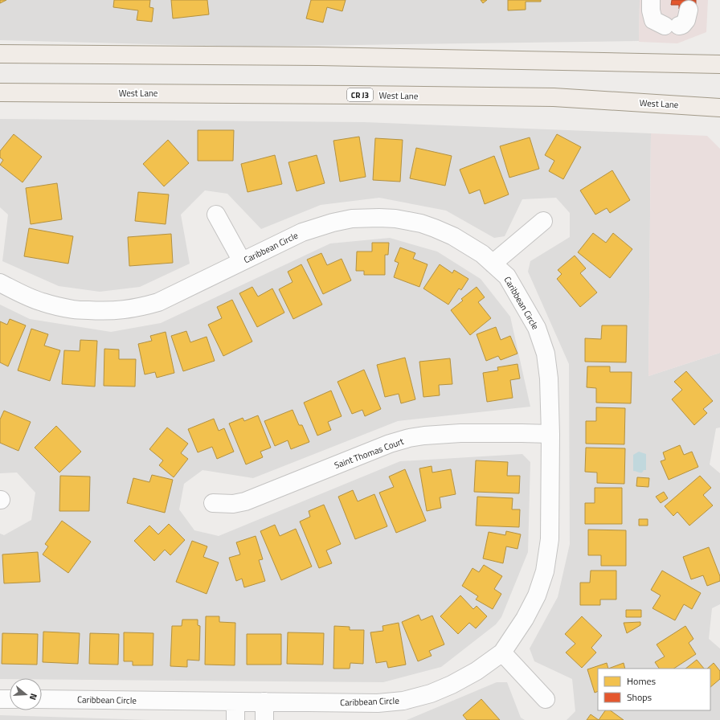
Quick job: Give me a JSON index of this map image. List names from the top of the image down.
{
  "streets": {
    "main road": ["West Lane", "CR J3"],
    "street": ["Caribbean Circle", "Saint Thomas Court"]
  },
  "crossings": [
    ["Caribbean Circle", "Saint Thomas Court"]
  ],
  "legend": ["Homes", "Shops"],
  "north": "right"
}
